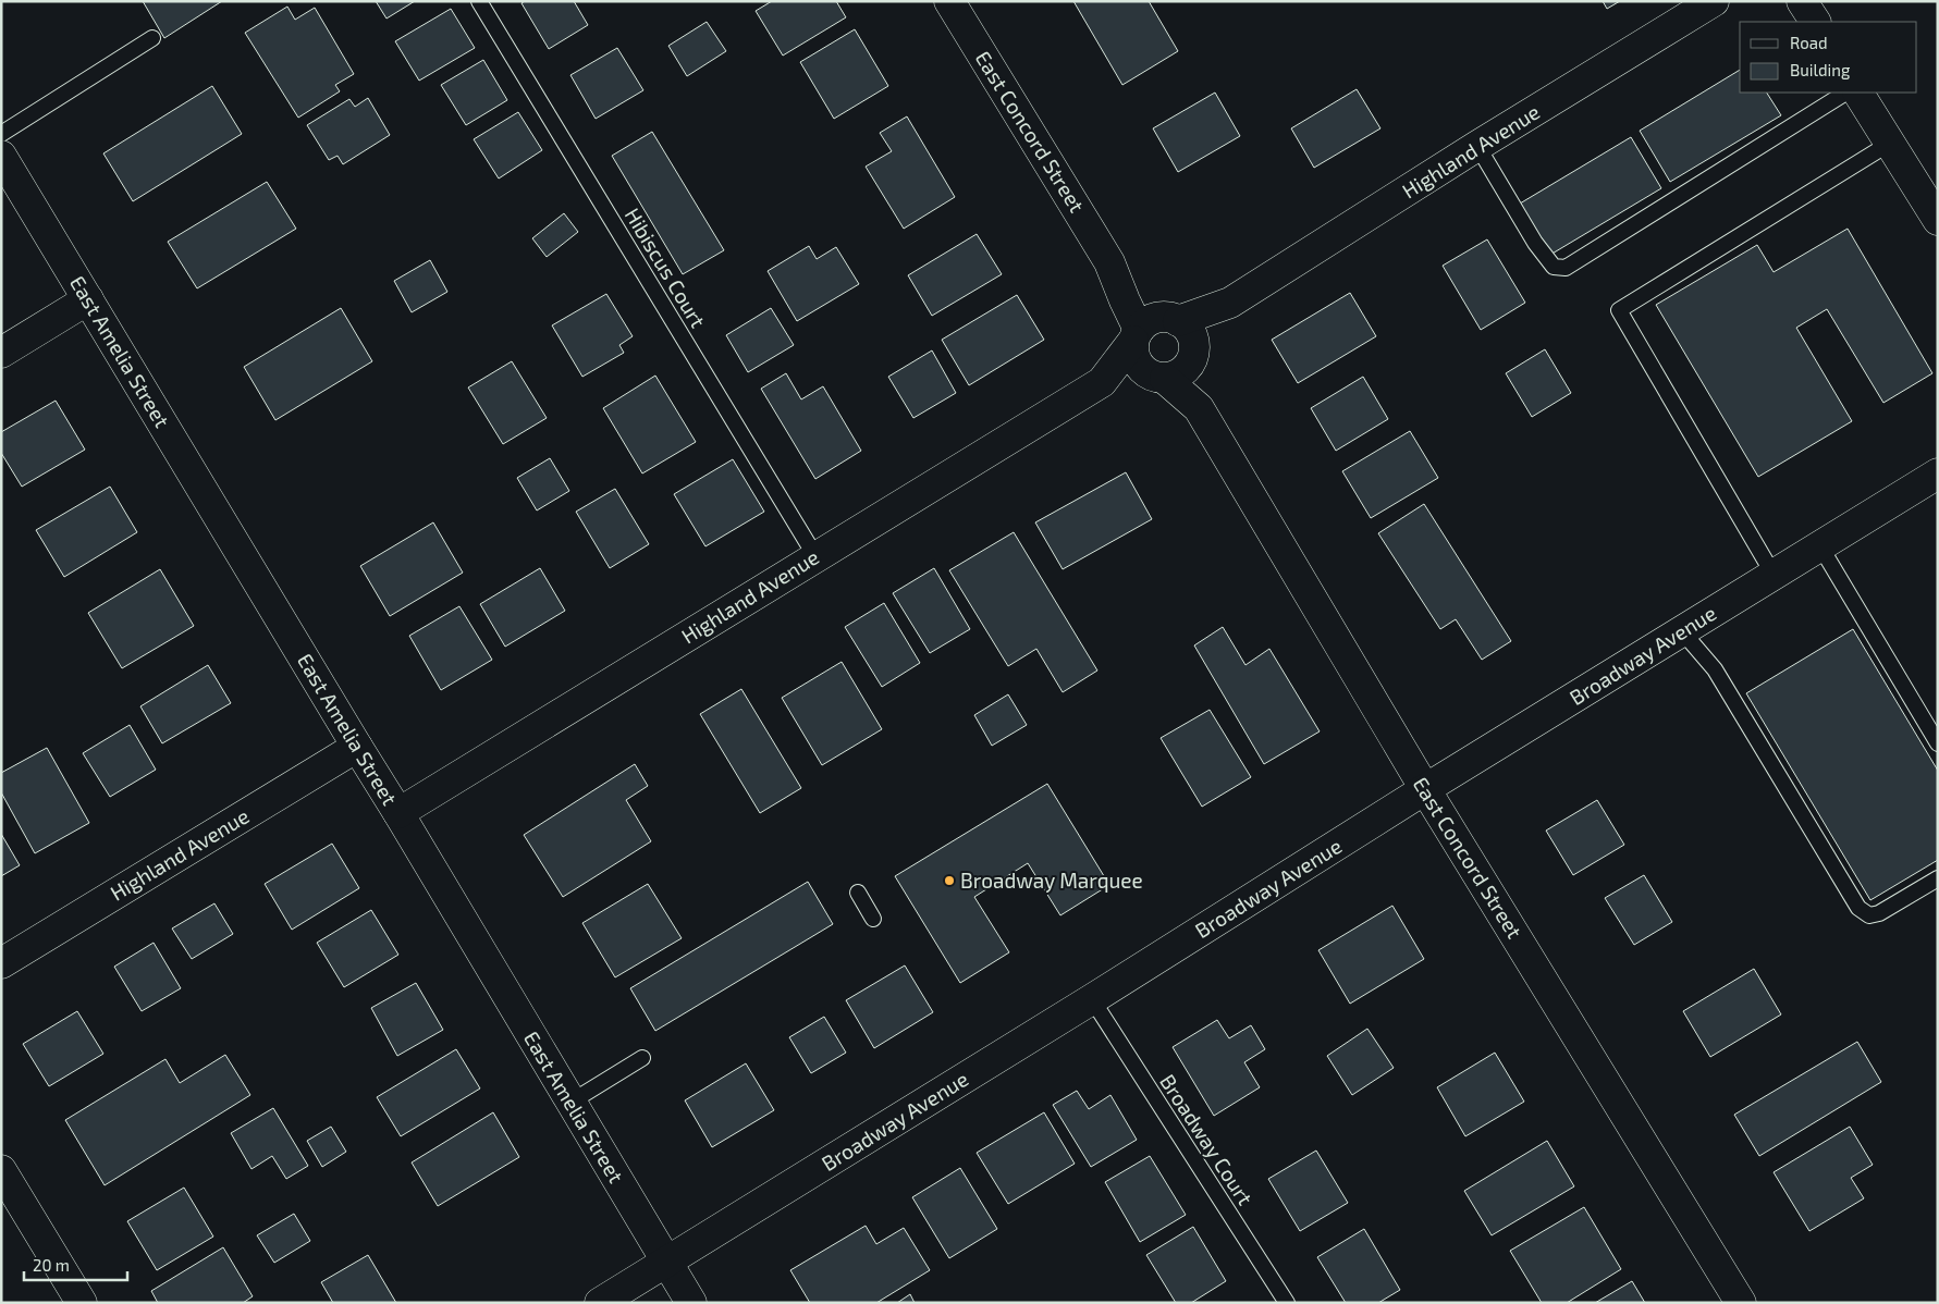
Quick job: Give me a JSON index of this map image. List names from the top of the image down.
{
  "streets": {
    "street": [
      "East Concord Street",
      "Highland Avenue",
      "East Amelia Street",
      "Broadway Avenue"
    ],
    "lane": ["Hibiscus Court", "Broadway Court"]
  },
  "crossings": [
    ["East Concord Street", "Highland Avenue"],
    ["East Concord Street", "Broadway Avenue"],
    ["Highland Avenue", "Hibiscus Court"],
    ["Highland Avenue", "East Amelia Street"],
    ["East Amelia Street", "Broadway Avenue"],
    ["Broadway Avenue", "Broadway Court"]
  ],
  "places": ["Broadway Marquee"],
  "legend": ["Road", "Building"],
  "scale_bar": "20 m"
}
